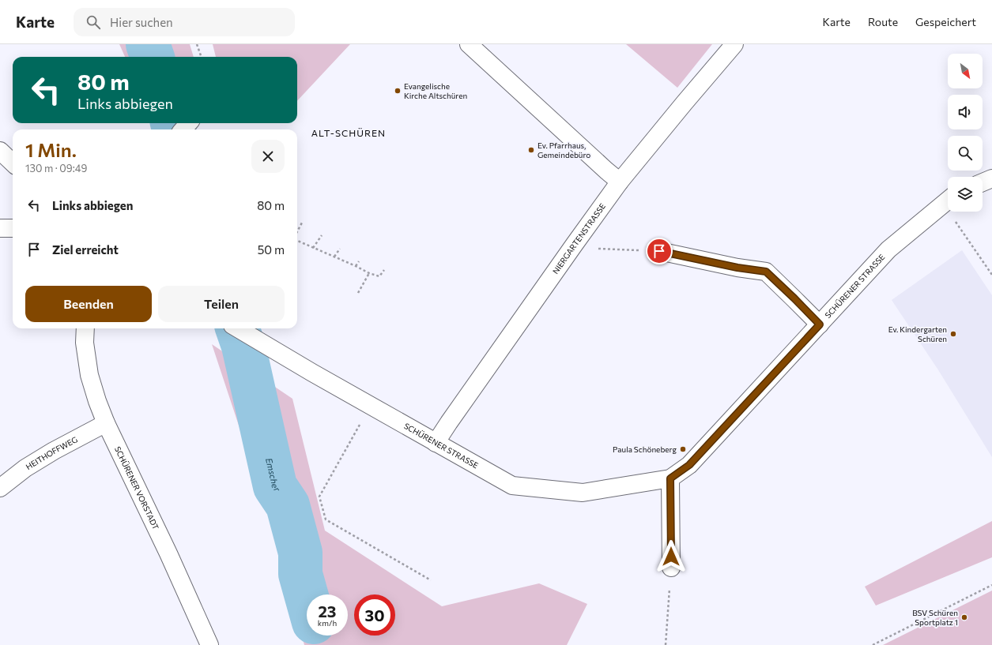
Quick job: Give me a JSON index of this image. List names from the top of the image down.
{
  "streets": {
    "street": [
      "NIERGARTENSTRASSE",
      "SCHÜRENER STRASSE",
      "HEITHOFFWEG",
      "SCHÜRENER VORSTADT"
    ]
  },
  "crossings": [
    ["NIERGARTENSTRASSE", "SCHÜRENER STRASSE"],
    ["HEITHOFFWEG", "SCHÜRENER VORSTADT"]
  ],
  "districts": ["ALT-SCHÜREN"],
  "water": ["Emscher"],
  "places": [
    "Evangelische Kirche Altschüren",
    "Ev. Pfarrhaus, Gemeindebüro",
    "Ev. Kindergarten Schüren",
    "Paula Schöneberg",
    "BSV Schüren Sportplatz 1"
  ],
  "north": "bottom right",
  "page": {
    "header": "Karte",
    "search": "Hier suchen",
    "nav": ["Karte", "Route", "Gespeichert"],
    "turn": ["80 m", "Links abbiegen"],
    "heading": ["1 Min.", "130 m · 09:49"],
    "list": [
      {
        "name": "Links abbiegen",
        "value": "80 m"
      },
      {
        "name": "Ziel erreicht",
        "value": "50 m"
      }
    ],
    "buttons": ["Beenden", "Teilen"],
    "speed": "23 km/h",
    "limit": "30"
  }
}
